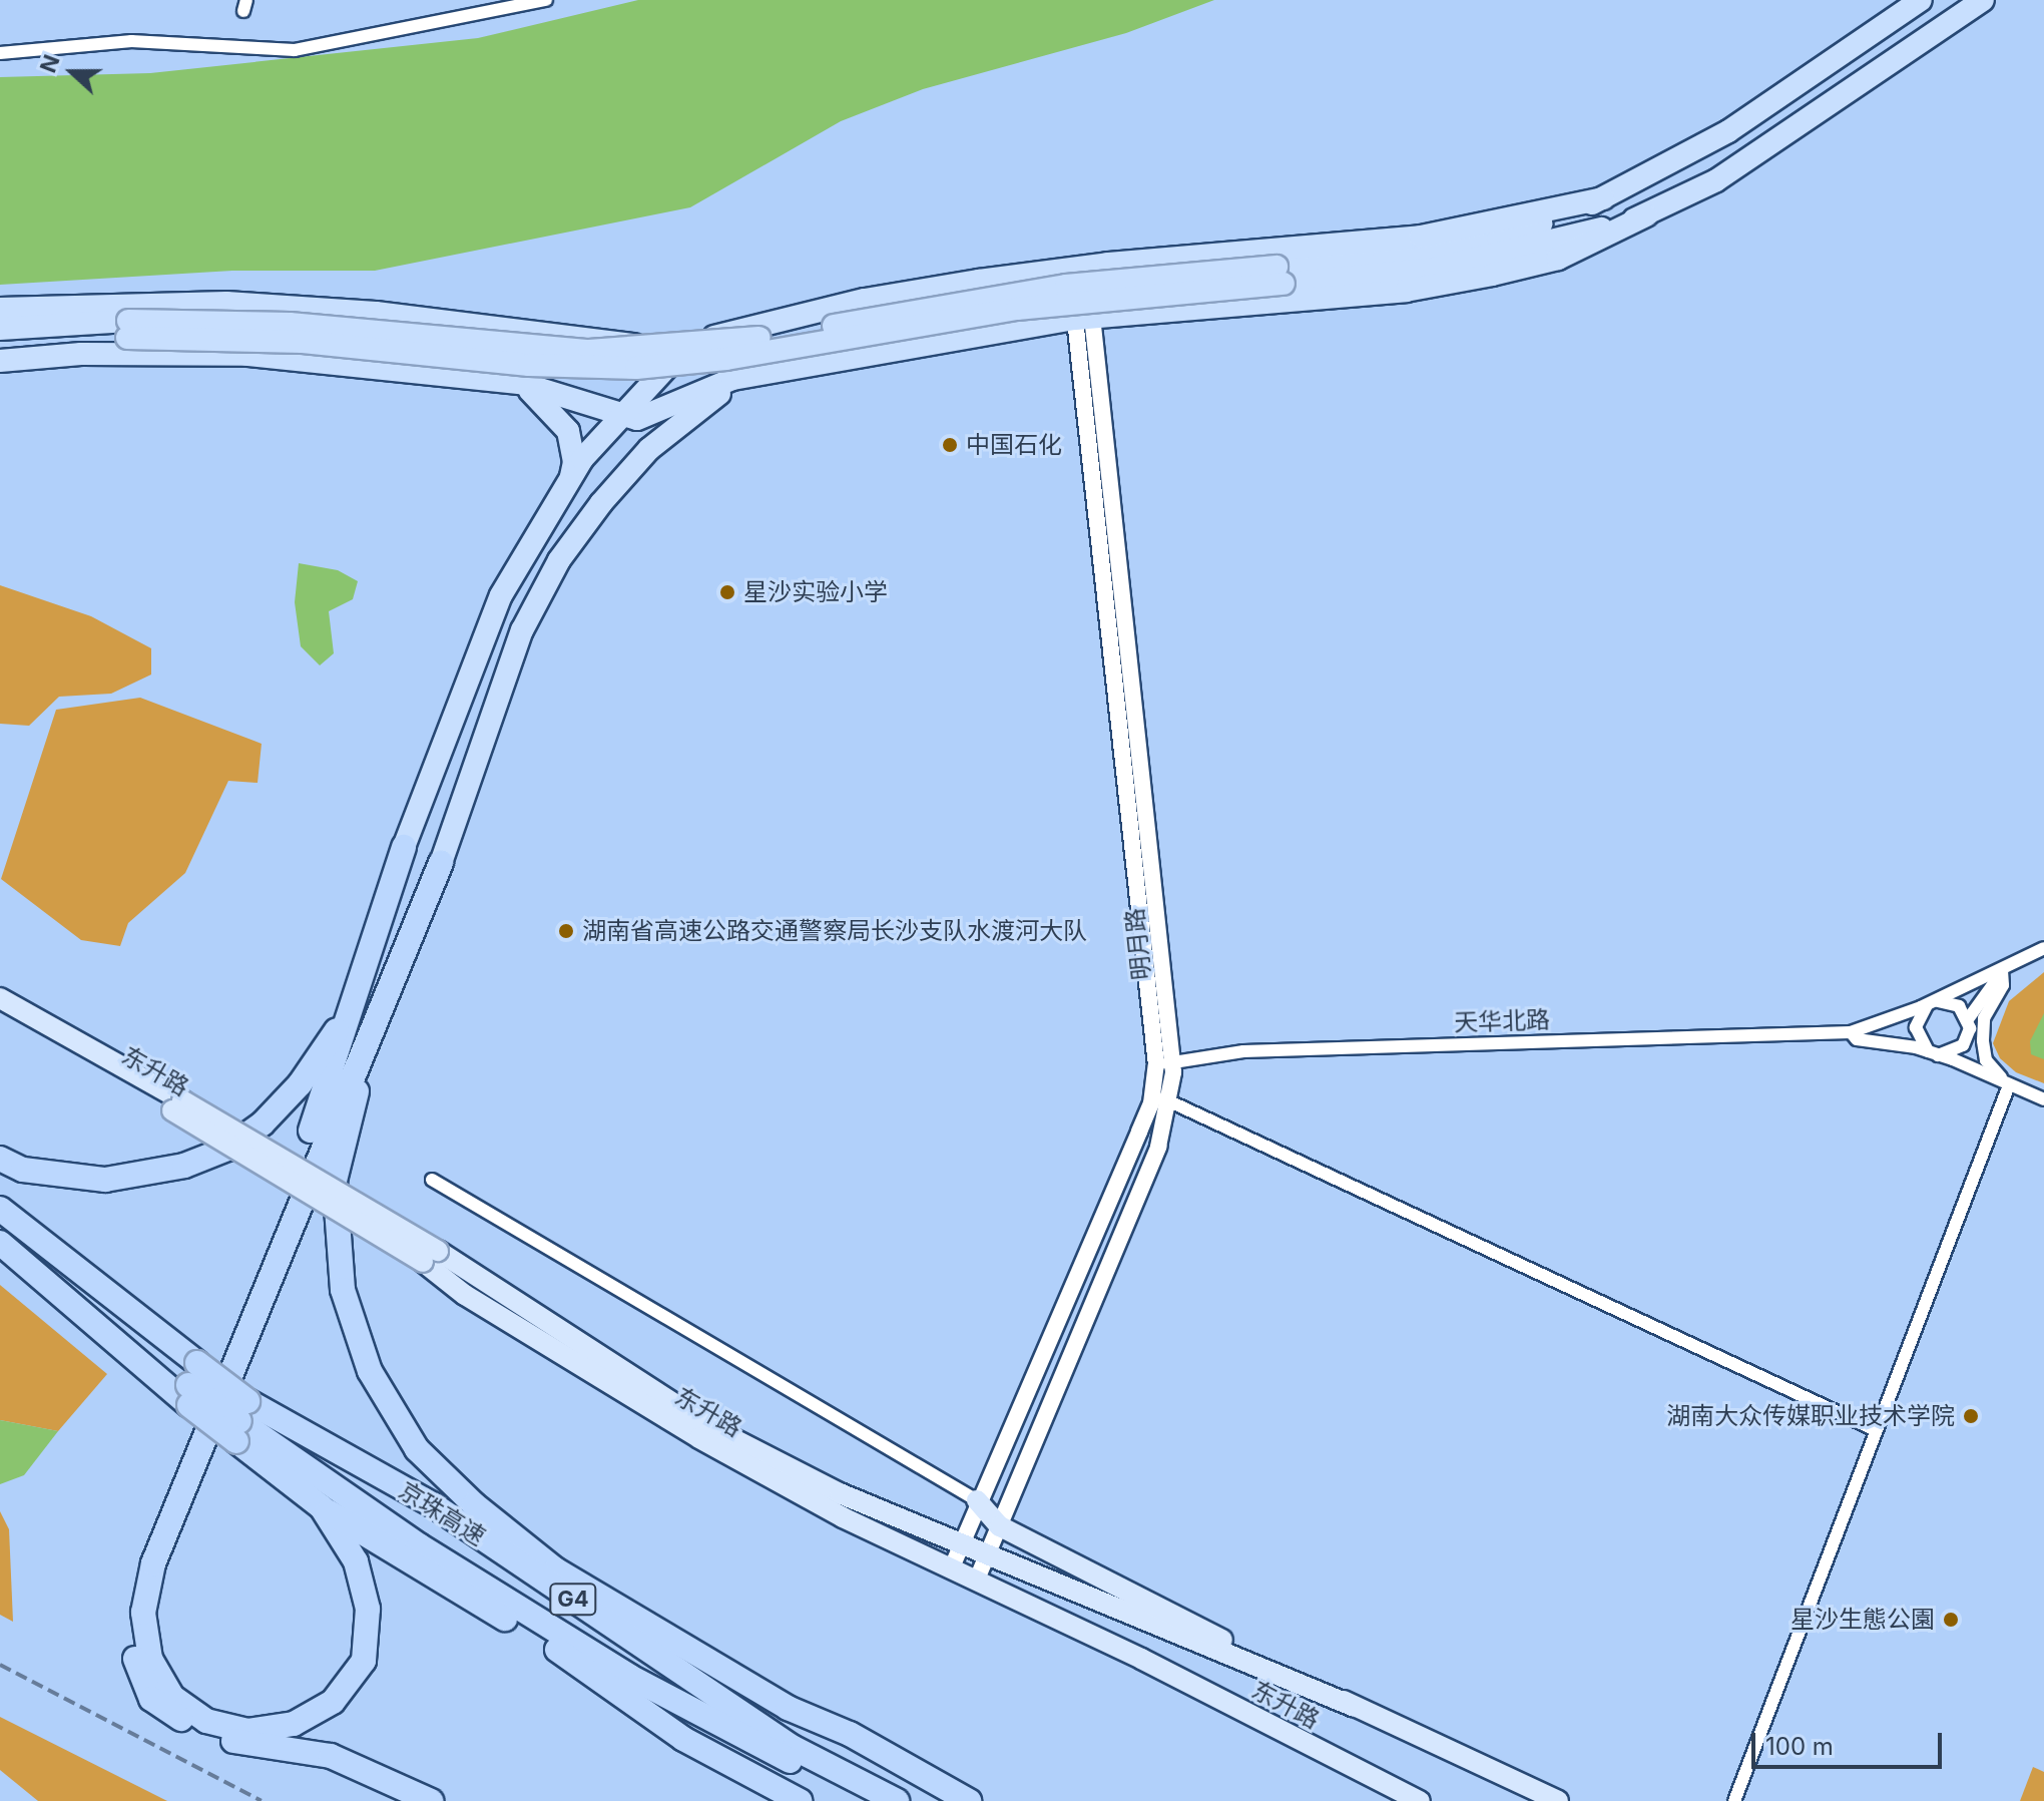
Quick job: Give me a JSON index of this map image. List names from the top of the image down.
{
  "streets": {
    "highway": ["京珠高速", "G4"],
    "main road": ["东升路"],
    "street": ["明月路", "天华北路"]
  },
  "crossings": [
    ["明月路", "天华北路"],
    ["明月路", "东升路"]
  ],
  "places": [
    "中国石化",
    "星沙实验小学",
    "湖南省高速公路交通警察局长沙支队水渡河大队",
    "湖南大众传媒职业技术学院",
    "星沙生態公園"
  ],
  "scale_bar": "100 m",
  "north": "left"
}
